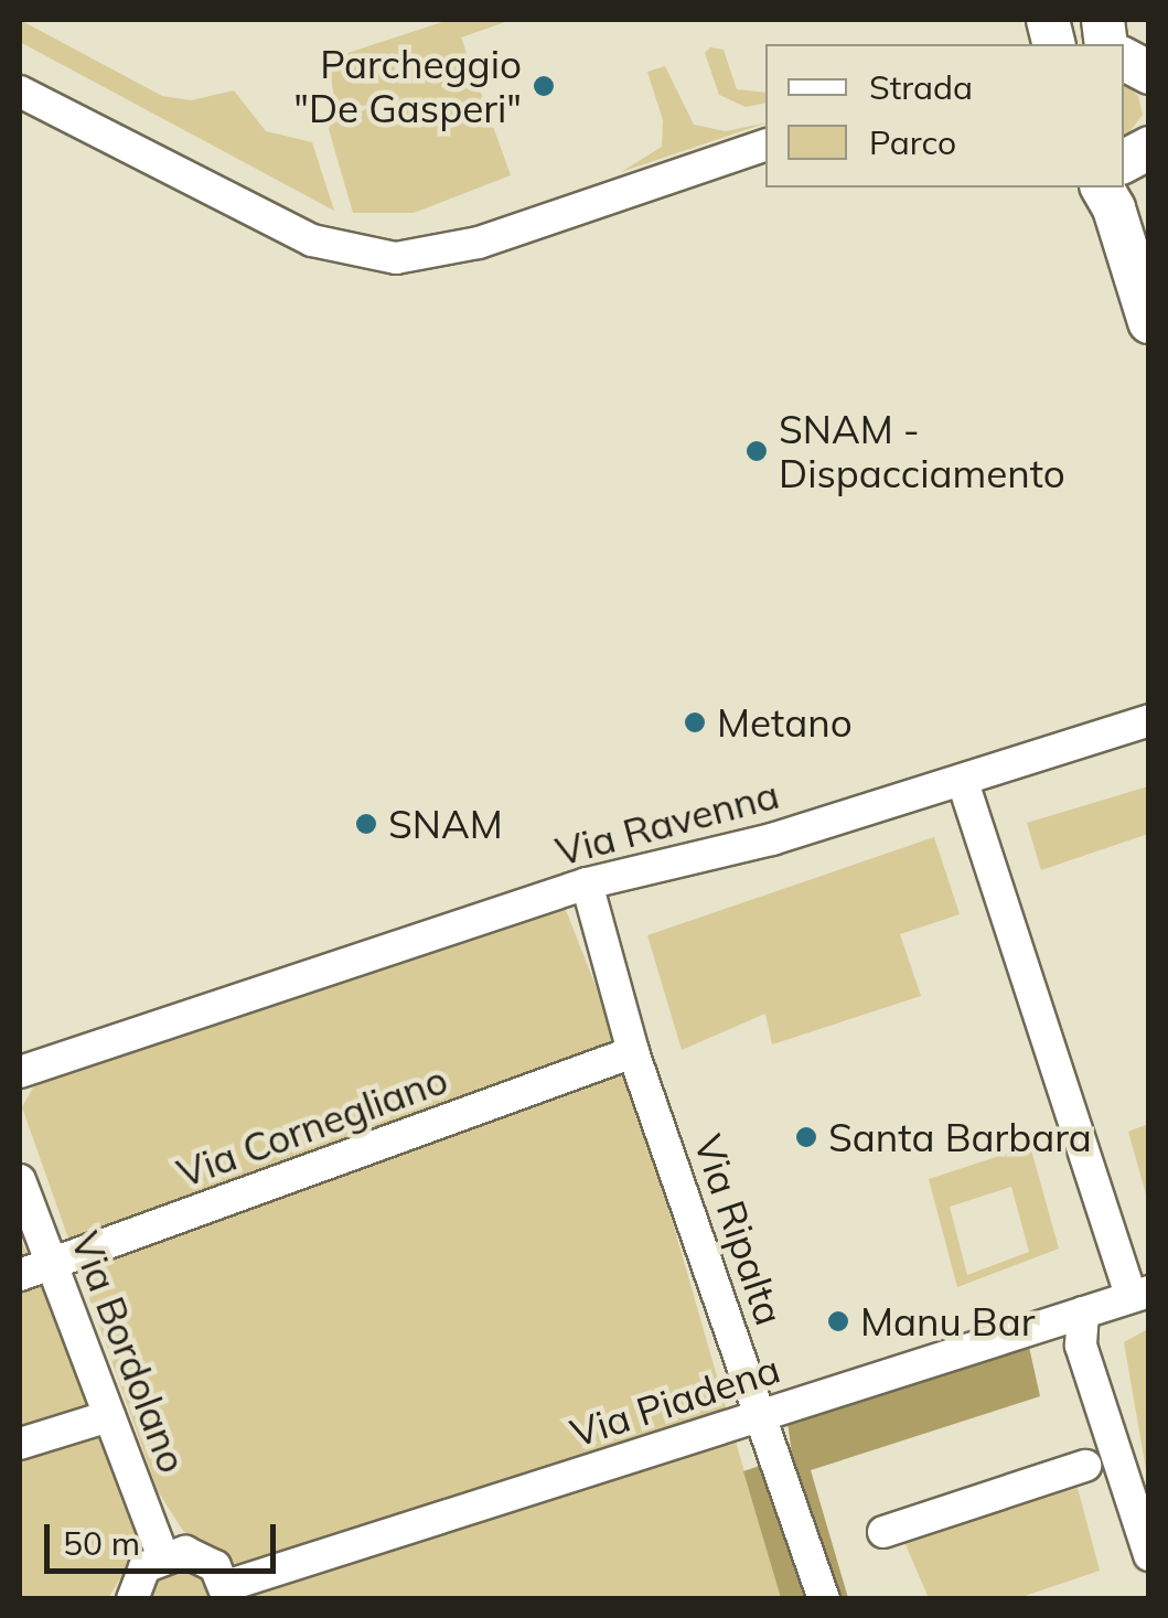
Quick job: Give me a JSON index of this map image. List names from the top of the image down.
{
  "streets": {
    "street": [
      "Via Ravenna",
      "Via Cornegliano",
      "Via Ripalta",
      "Via Bordolano",
      "Via Piadena"
    ]
  },
  "crossings": [
    ["Via Ravenna", "Via Ripalta"],
    ["Via Cornegliano", "Via Ripalta"],
    ["Via Cornegliano", "Via Bordolano"],
    ["Via Ripalta", "Via Piadena"]
  ],
  "places": [
    "Parcheggio \"De Gasperi\"",
    "SNAM - Dispacciamento",
    "Metano",
    "SNAM",
    "Santa Barbara",
    "Manu Bar"
  ],
  "legend": ["Strada", "Parco"],
  "scale_bar": "50 m"
}
